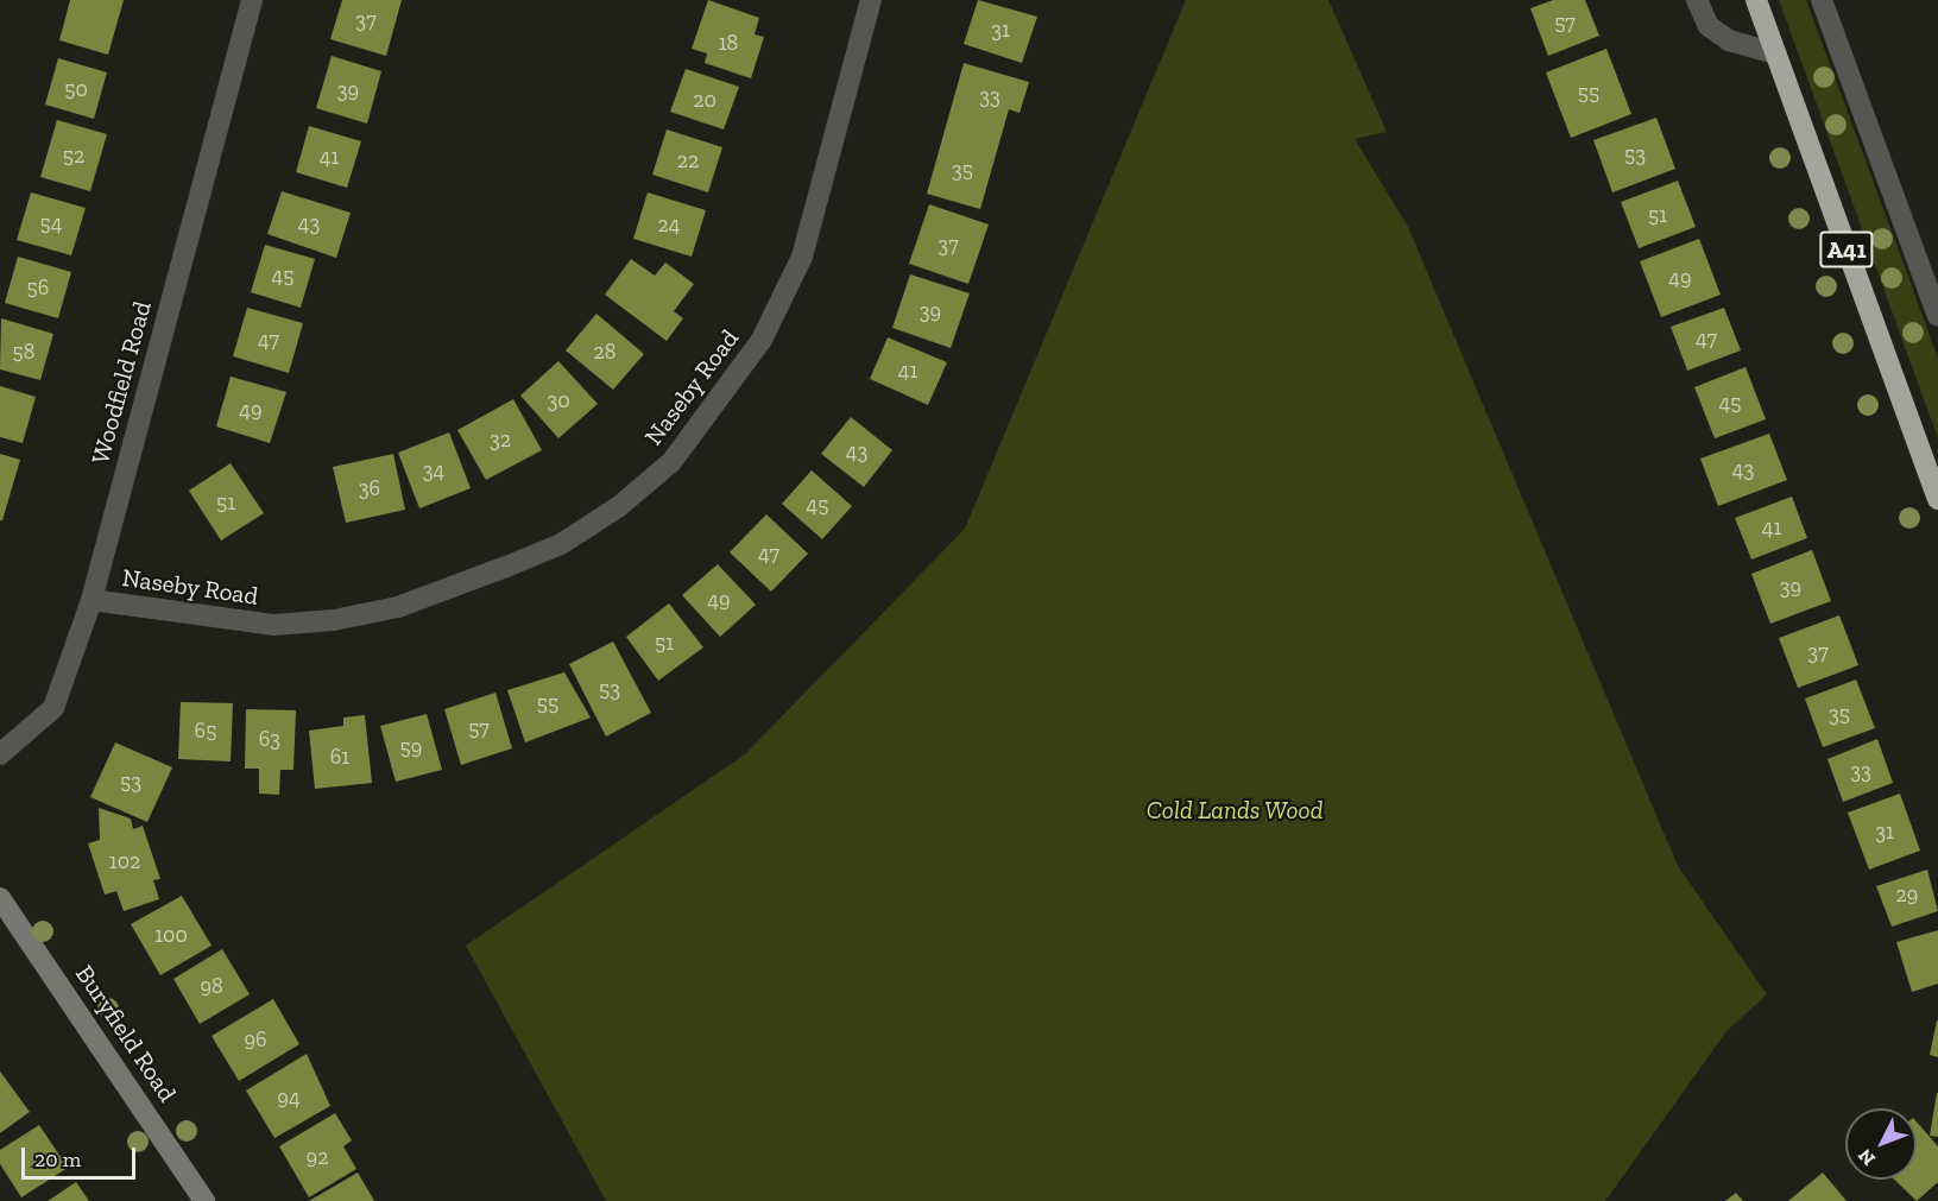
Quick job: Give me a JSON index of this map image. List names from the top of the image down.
{
  "streets": {
    "highway": ["A41"],
    "street": ["Woodfield Road", "Naseby Road", "Buryfield Road"]
  },
  "crossings": [
    ["Woodfield Road", "Naseby Road"]
  ],
  "parks": ["Cold Lands Wood"],
  "house_numbers": [
    "37",
    "57",
    "31",
    "18",
    "50",
    "39",
    "55",
    "33",
    "20",
    "53",
    "52",
    "41",
    "22",
    "35",
    "51",
    "54",
    "43",
    "24",
    "37",
    "45",
    "49",
    "56",
    "39",
    "47",
    "47",
    "58",
    "28",
    "41",
    "30",
    "45",
    "49",
    "32",
    "43",
    "43",
    "34",
    "36",
    "51",
    "45",
    "41",
    "47",
    "39",
    "49",
    "51",
    "37",
    "53",
    "55",
    "35",
    "57",
    "65",
    "63",
    "59",
    "61",
    "33",
    "53",
    "31",
    "102",
    "29",
    "100",
    "98",
    "96",
    "94",
    "92"
  ],
  "scale_bar": "20 m",
  "north": "bottom left"
}
